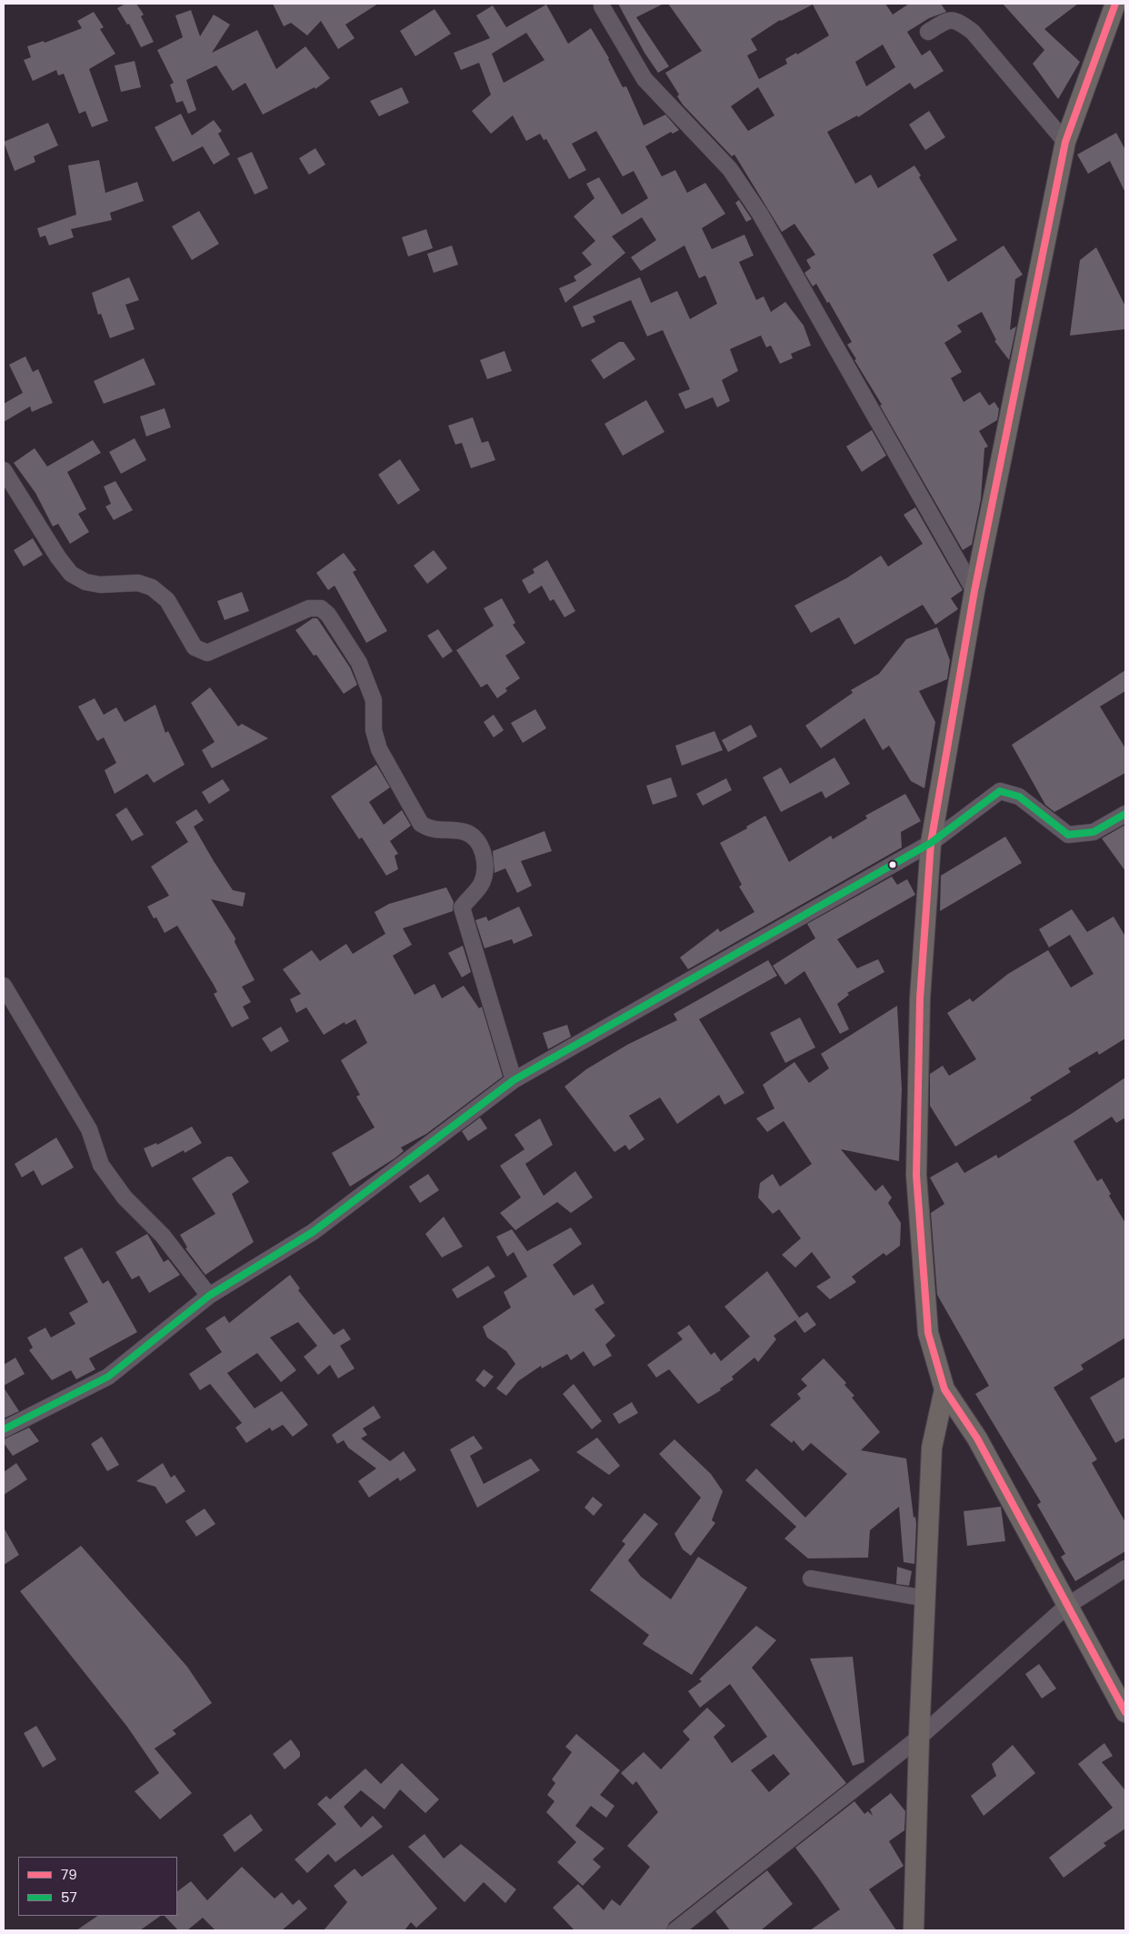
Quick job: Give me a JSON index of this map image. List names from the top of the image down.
{
  "lines": ["transit line 79", "transit line 57"],
  "legend": ["79", "57"]
}
